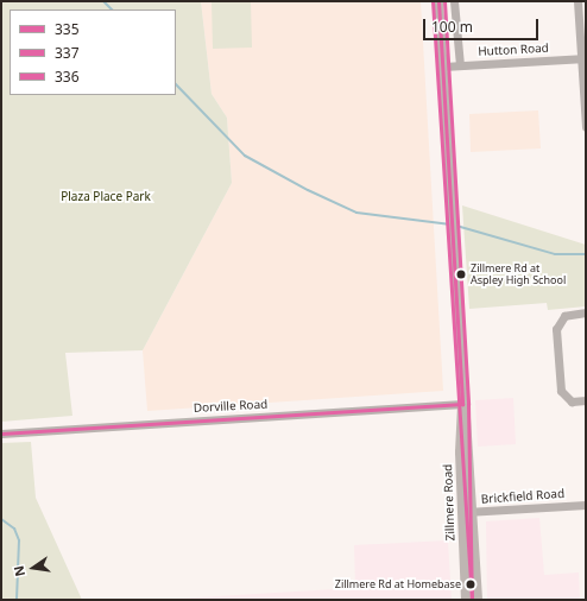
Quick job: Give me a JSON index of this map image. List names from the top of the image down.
{
  "streets": {
    "main road": ["Zillmere Road"],
    "street": ["Hutton Road", "Dorville Road", "Brickfield Road"]
  },
  "crossings": [
    ["Hutton Road", "Zillmere Road"],
    ["Dorville Road", "Zillmere Road"],
    ["Brickfield Road", "Zillmere Road"]
  ],
  "parks": ["Plaza Place Park"],
  "places": ["Zillmere Rd at Aspley High School", "Zillmere Rd at Homebase"],
  "lines": ["transit line 335", "transit line 337", "transit line 336"],
  "legend": ["335", "337", "336"],
  "scale_bar": "100 m",
  "north": "left"
}
